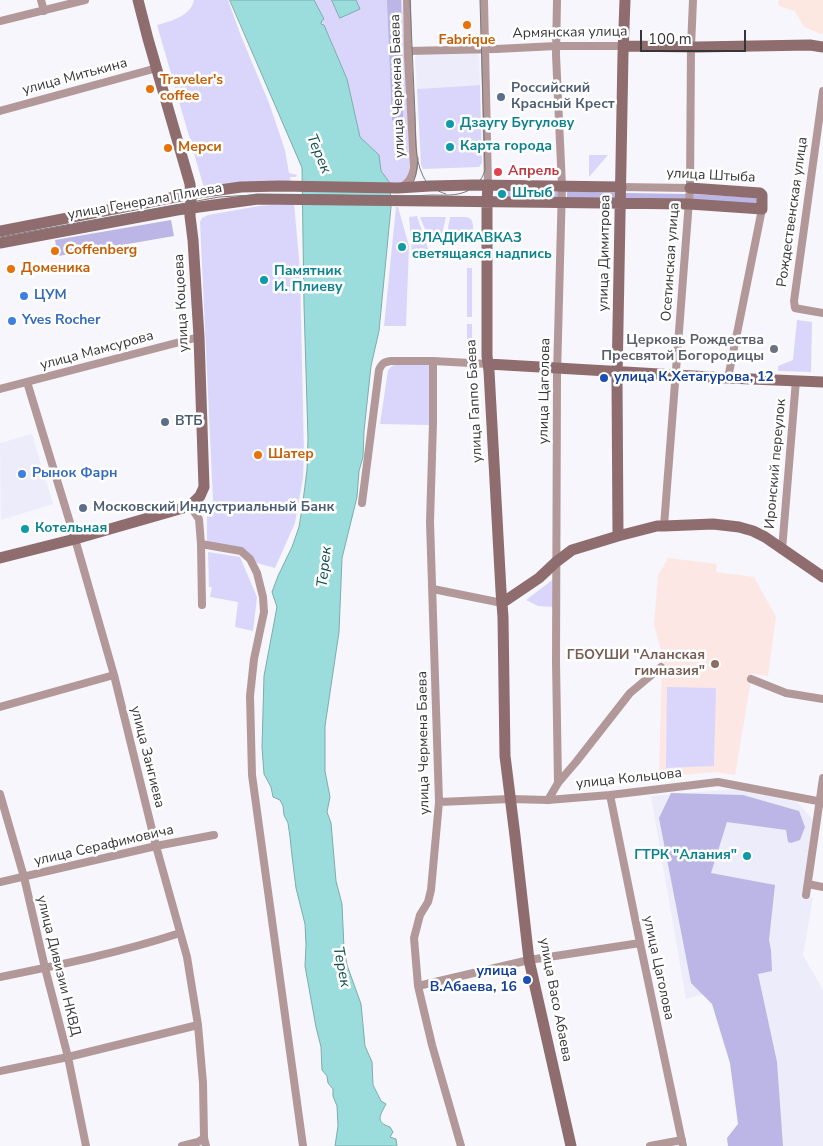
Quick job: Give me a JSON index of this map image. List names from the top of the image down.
{
  "streets": {
    "main road": [
      "Армянская улица",
      "улица Штыба",
      "улица Генерала Плиева",
      "улица Димитрова",
      "улица Коцоева",
      "улица Гаппо Баева",
      "улица Васо Абаева"
    ],
    "street": [
      "улица Митькина",
      "улица Чермена Баева",
      "Рождественская улица",
      "Осетинская улица",
      "улица Мамсурова",
      "улица Цаголова",
      "Иронский переулок",
      "улица Зангиева",
      "улица Кольцова",
      "улица Серафимовича",
      "улица Дивизии НКВД"
    ]
  },
  "crossings": [
    ["Армянская улица", "улица Чермена Баева"],
    ["Армянская улица", "улица Димитрова"],
    ["Армянская улица", "Осетинская улица"],
    ["Армянская улица", "улица Цаголова"],
    ["Армянская улица", "улица Гаппо Баева"],
    ["улица Митькина", "улица Коцоева"],
    ["улица Чермена Баева", "улица Штыба"],
    ["улица Чермена Баева", "улица Генерала Плиева"],
    ["улица Чермена Баева", "улица Кольцова"],
    ["улица Штыба", "улица Генерала Плиева"],
    ["улица Штыба", "улица Димитрова"],
    ["улица Штыба", "Осетинская улица"],
    ["улица Штыба", "улица Цаголова"],
    ["улица Штыба", "улица Гаппо Баева"],
    ["улица Генерала Плиева", "улица Коцоева"],
    ["улица Коцоева", "улица Мамсурова"],
    ["улица Мамсурова", "улица Зангиева"],
    ["улица Цаголова", "улица Кольцова"],
    ["улица Гаппо Баева", "улица Кольцова"],
    ["улица Гаппо Баева", "улица Васо Абаева"],
    ["улица Зангиева", "улица Серафимовича"],
    ["улица Кольцова", "улица Васо Абаева"],
    ["улица Серафимовича", "улица Дивизии НКВД"]
  ],
  "water": ["Терек"],
  "places": [
    "Fabrique",
    "Traveler's coffee",
    "Российский Красный Крест",
    "Дзаугу Бугулову",
    "Карта города",
    "Мерси",
    "Апрель",
    "Штыб",
    "ВЛАДИКАВКАЗ светящаяся надпись",
    "Coffenberg",
    "Доменика",
    "Памятник И. Плиеву",
    "ЦУМ",
    "Yves Rocher",
    "Церковь Рождества Пресвятой Богородицы",
    "улица К.Хетагурова, 12",
    "ВТБ",
    "Шатер",
    "Рынок Фарн",
    "Московский Индустриальный Банк",
    "Котельная",
    "ГБОУШИ \"Аланская гимназия\"",
    "ГТРК \"Алания\"",
    "улица В.Абаева, 16"
  ],
  "scale_bar": "100 m"
}
